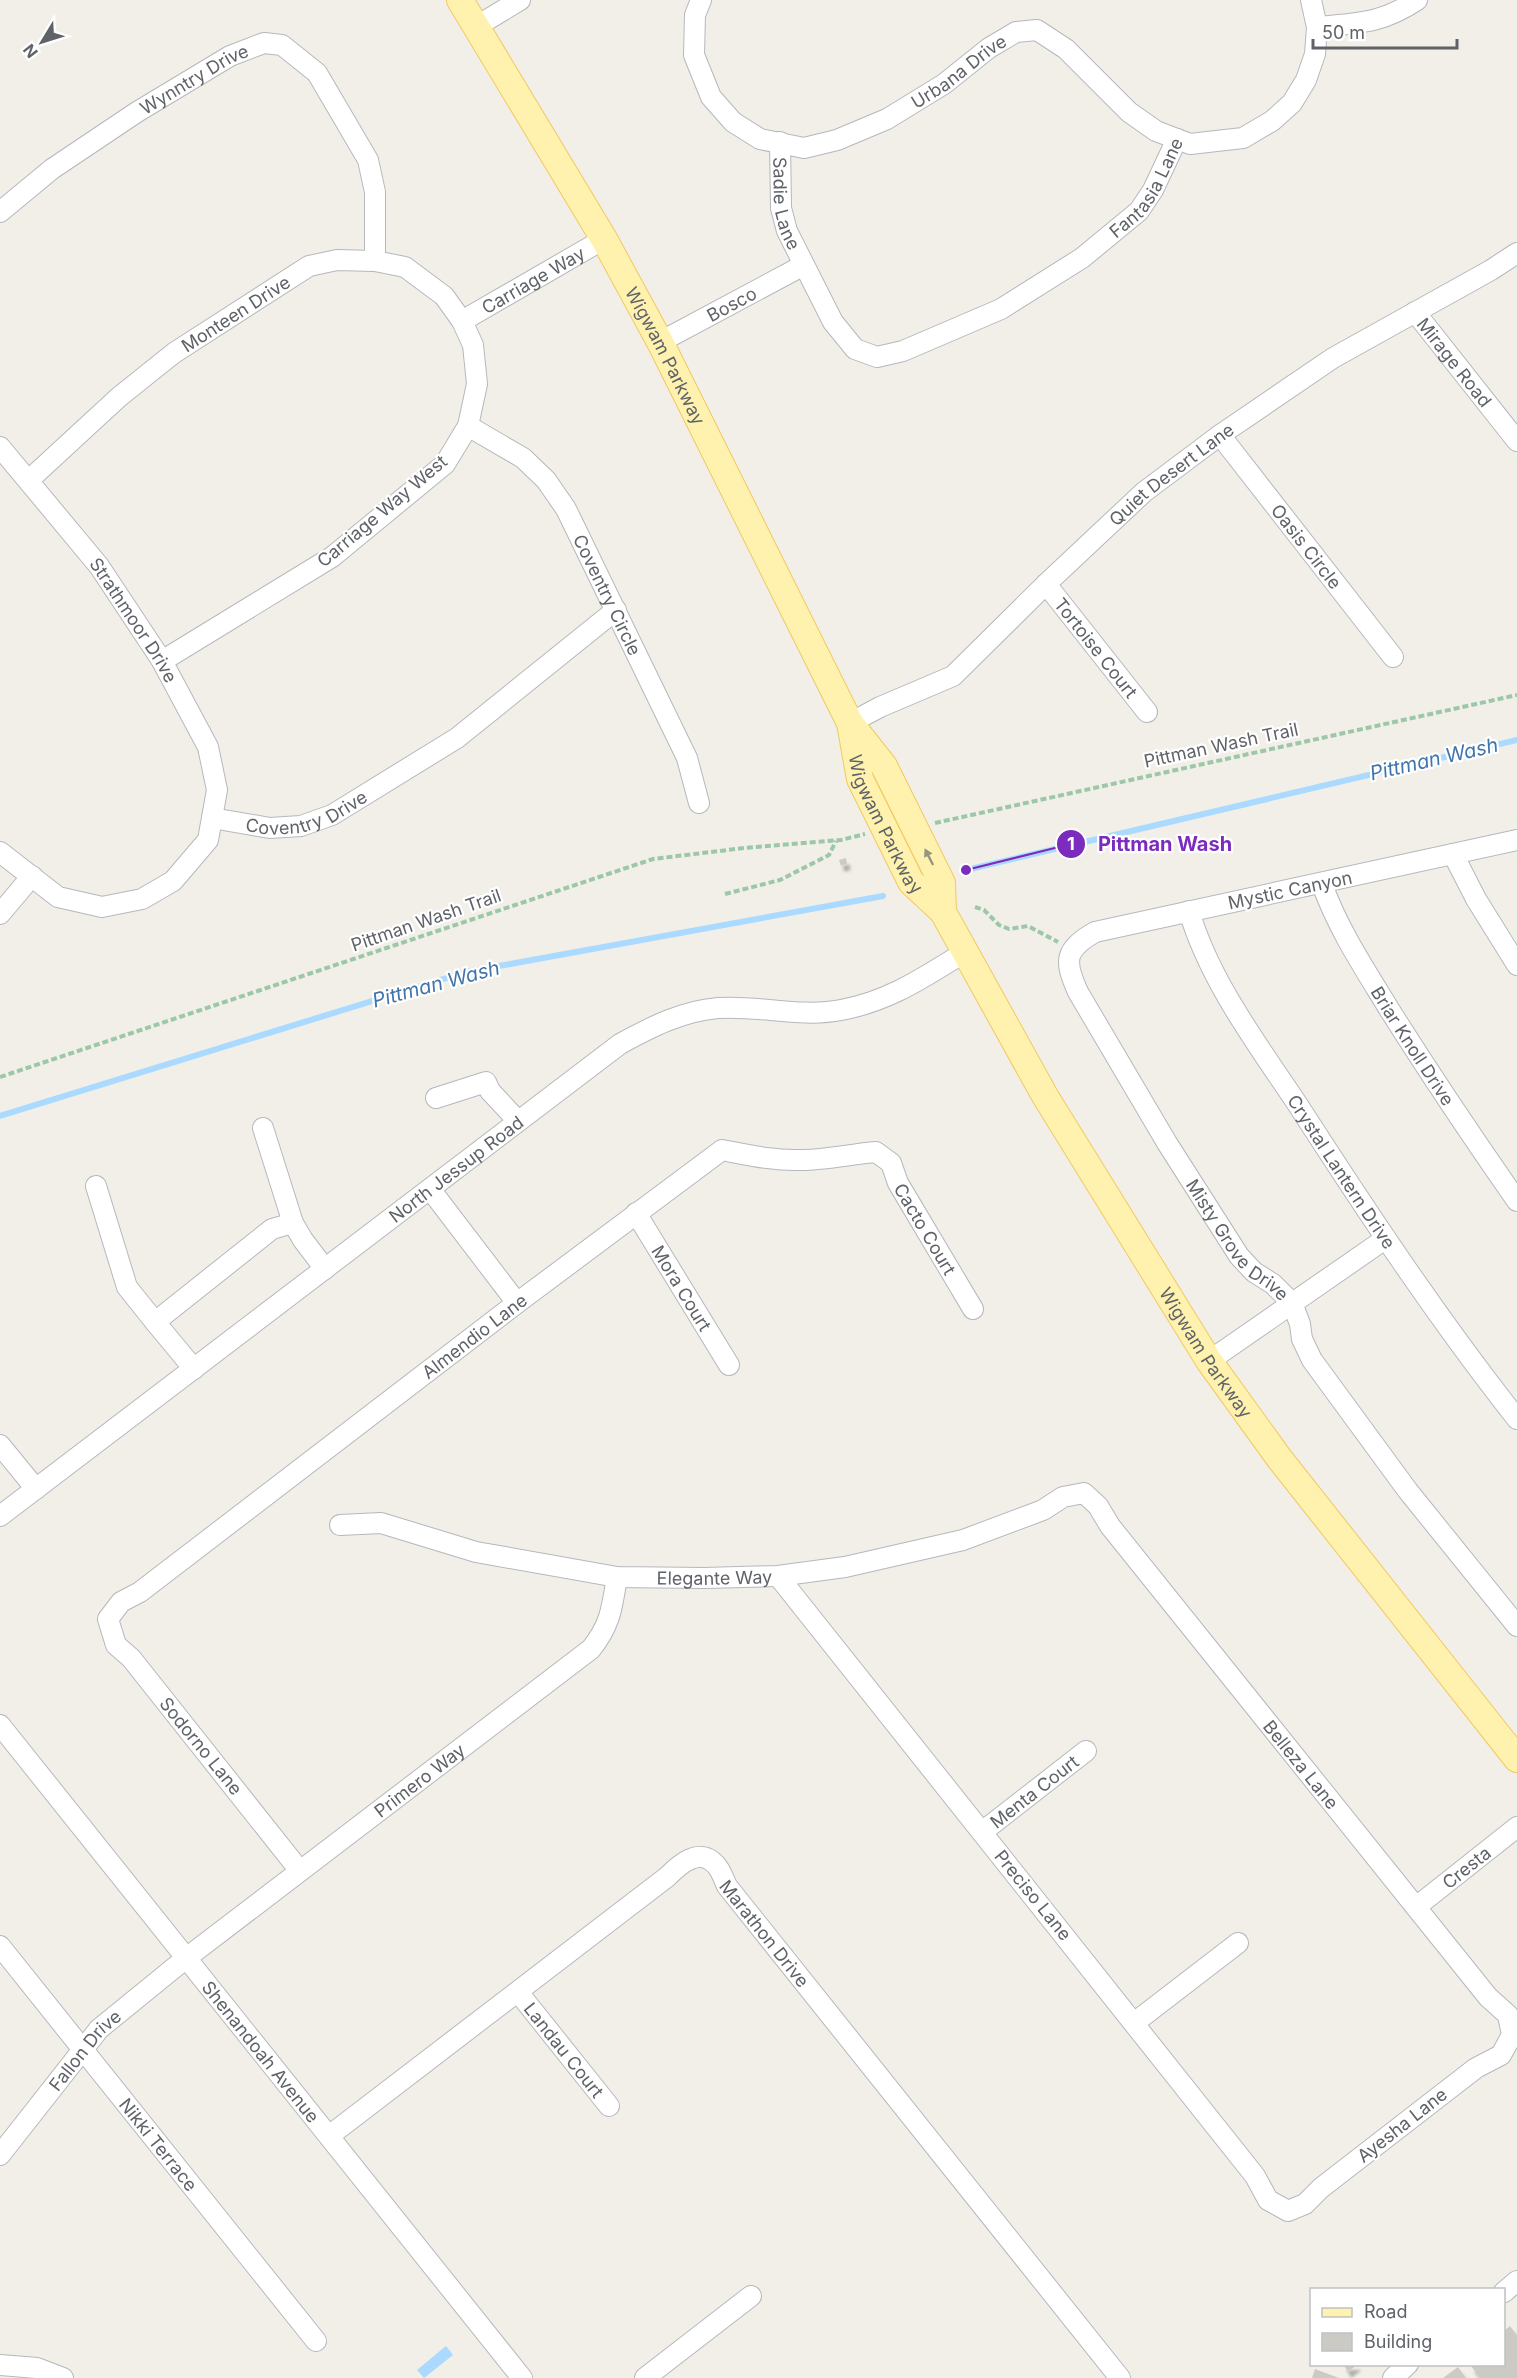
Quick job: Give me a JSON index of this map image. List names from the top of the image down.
{
  "streets": {
    "main road": ["Wigwam Parkway"],
    "street": [
      "Urbana Drive",
      "Wynntry Drive",
      "Fantasia Lane",
      "Sadie Lane",
      "Carriage Way",
      "Bosco",
      "Monteen Drive",
      "Mirage Road",
      "Quiet Desert Lane",
      "Carriage Way West",
      "Oasis Circle",
      "Coventry Circle",
      "Strathmoor Drive",
      "Tortoise Court",
      "Coventry Drive",
      "Mystic Canyon",
      "Briar Knoll Drive",
      "North Jessup Road",
      "Crystal Lantern Drive",
      "Cacto Court",
      "Misty Grove Drive",
      "Mora Court",
      "Almendio Lane",
      "Elegante Way",
      "Sodorno Lane",
      "Belleza Lane",
      "Primero Way",
      "Menta Court",
      "Cresta",
      "Preciso Lane",
      "Marathon Drive",
      "Landau Court",
      "Fallon Drive",
      "Shenandoah Avenue",
      "Ayesha Lane",
      "Nikki Terrace"
    ],
    "path": ["Pittman Wash Trail"]
  },
  "crossings": [
    ["Urbana Drive", "Fantasia Lane"],
    ["Urbana Drive", "Sadie Lane"],
    ["Wynntry Drive", "Monteen Drive"],
    ["Fantasia Lane", "Sadie Lane"],
    ["Sadie Lane", "Bosco"],
    ["Carriage Way", "Monteen Drive"],
    ["Carriage Way", "Wigwam Parkway"],
    ["Carriage Way", "Carriage Way West"],
    ["Bosco", "Wigwam Parkway"],
    ["Monteen Drive", "Carriage Way West"],
    ["Monteen Drive", "Strathmoor Drive"],
    ["Wigwam Parkway", "Quiet Desert Lane"],
    ["Wigwam Parkway", "North Jessup Road"],
    ["Mirage Road", "Quiet Desert Lane"],
    ["Quiet Desert Lane", "Oasis Circle"],
    ["Quiet Desert Lane", "Tortoise Court"],
    ["Carriage Way West", "Coventry Circle"],
    ["Carriage Way West", "Strathmoor Drive"],
    ["Coventry Circle", "Coventry Drive"],
    ["Strathmoor Drive", "Coventry Drive"],
    ["Mystic Canyon", "Briar Knoll Drive"],
    ["Mystic Canyon", "Crystal Lantern Drive"],
    ["Mystic Canyon", "Misty Grove Drive"],
    ["Cacto Court", "Almendio Lane"],
    ["Mora Court", "Almendio Lane"],
    ["Almendio Lane", "Sodorno Lane"],
    ["Elegante Way", "Belleza Lane"],
    ["Elegante Way", "Primero Way"],
    ["Elegante Way", "Preciso Lane"],
    ["Sodorno Lane", "Primero Way"],
    ["Belleza Lane", "Cresta"],
    ["Belleza Lane", "Ayesha Lane"],
    ["Primero Way", "Fallon Drive"],
    ["Primero Way", "Shenandoah Avenue"],
    ["Menta Court", "Preciso Lane"],
    ["Preciso Lane", "Ayesha Lane"],
    ["Marathon Drive", "Landau Court"],
    ["Marathon Drive", "Shenandoah Avenue"],
    ["Fallon Drive", "Shenandoah Avenue"],
    ["Fallon Drive", "Nikki Terrace"]
  ],
  "water": ["Pittman Wash"],
  "places": ["Pittman Wash"],
  "legend": ["Road", "Building"],
  "scale_bar": "50 m",
  "north": "bottom left"
}
